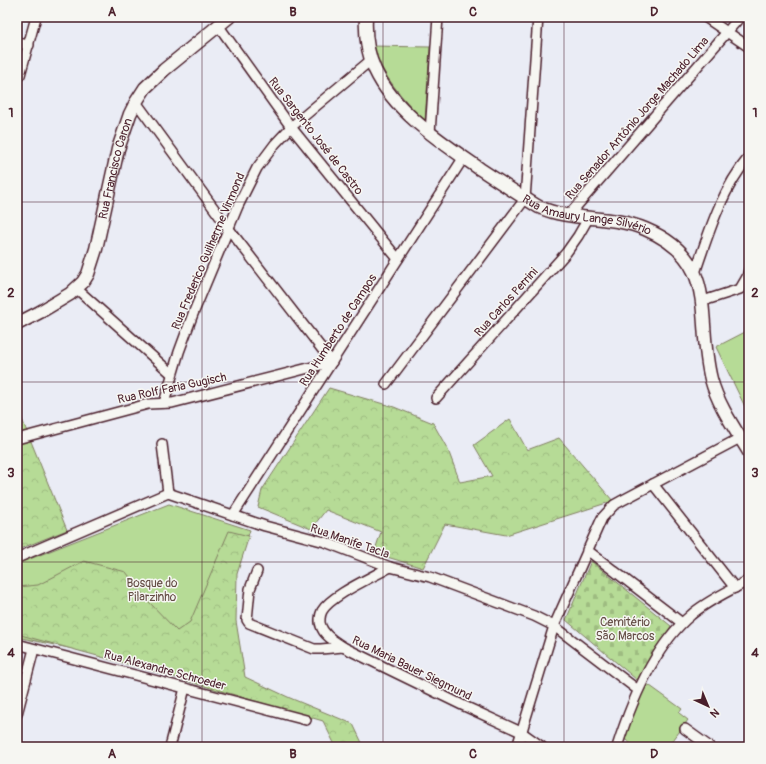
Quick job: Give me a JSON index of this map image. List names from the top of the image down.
{
  "streets": {
    "main road": ["Rua Francisco Caron", "Rua Amaury Lange Silvério"],
    "street": [
      "Rua Senador Antônio Jorge Machado Lima",
      "Rua Sargento José de Castro",
      "Rua Frederico Guilherme Virmond",
      "Rua Carlos Perrini",
      "Rua Humberto de Campos",
      "Rua Rolf Faria Gugisch",
      "Rua Manife Tacla",
      "Rua Maria Bauer Siegmund",
      "Rua Alexandre Schroeder"
    ]
  },
  "crossings": [
    ["Rua Senador Antônio Jorge Machado Lima", "Rua Amaury Lange Silvério"],
    ["Rua Sargento José de Castro", "Rua Francisco Caron"],
    ["Rua Sargento José de Castro", "Rua Frederico Guilherme Virmond"],
    ["Rua Sargento José de Castro", "Rua Humberto de Campos"],
    ["Rua Amaury Lange Silvério", "Rua Frederico Guilherme Virmond"],
    ["Rua Amaury Lange Silvério", "Rua Carlos Perrini"],
    ["Rua Amaury Lange Silvério", "Rua Humberto de Campos"],
    ["Rua Frederico Guilherme Virmond", "Rua Rolf Faria Gugisch"],
    ["Rua Humberto de Campos", "Rua Rolf Faria Gugisch"],
    ["Rua Humberto de Campos", "Rua Manife Tacla"]
  ],
  "parks": ["Bosque do Pilarzinho", "Cemitério São Marcos"],
  "north": "bottom right",
  "grid": {
    "columns": [
      "A",
      "B",
      "C",
      "D"
    ],
    "rows": [
      "1",
      "2",
      "3",
      "4"
    ]
  }
}
